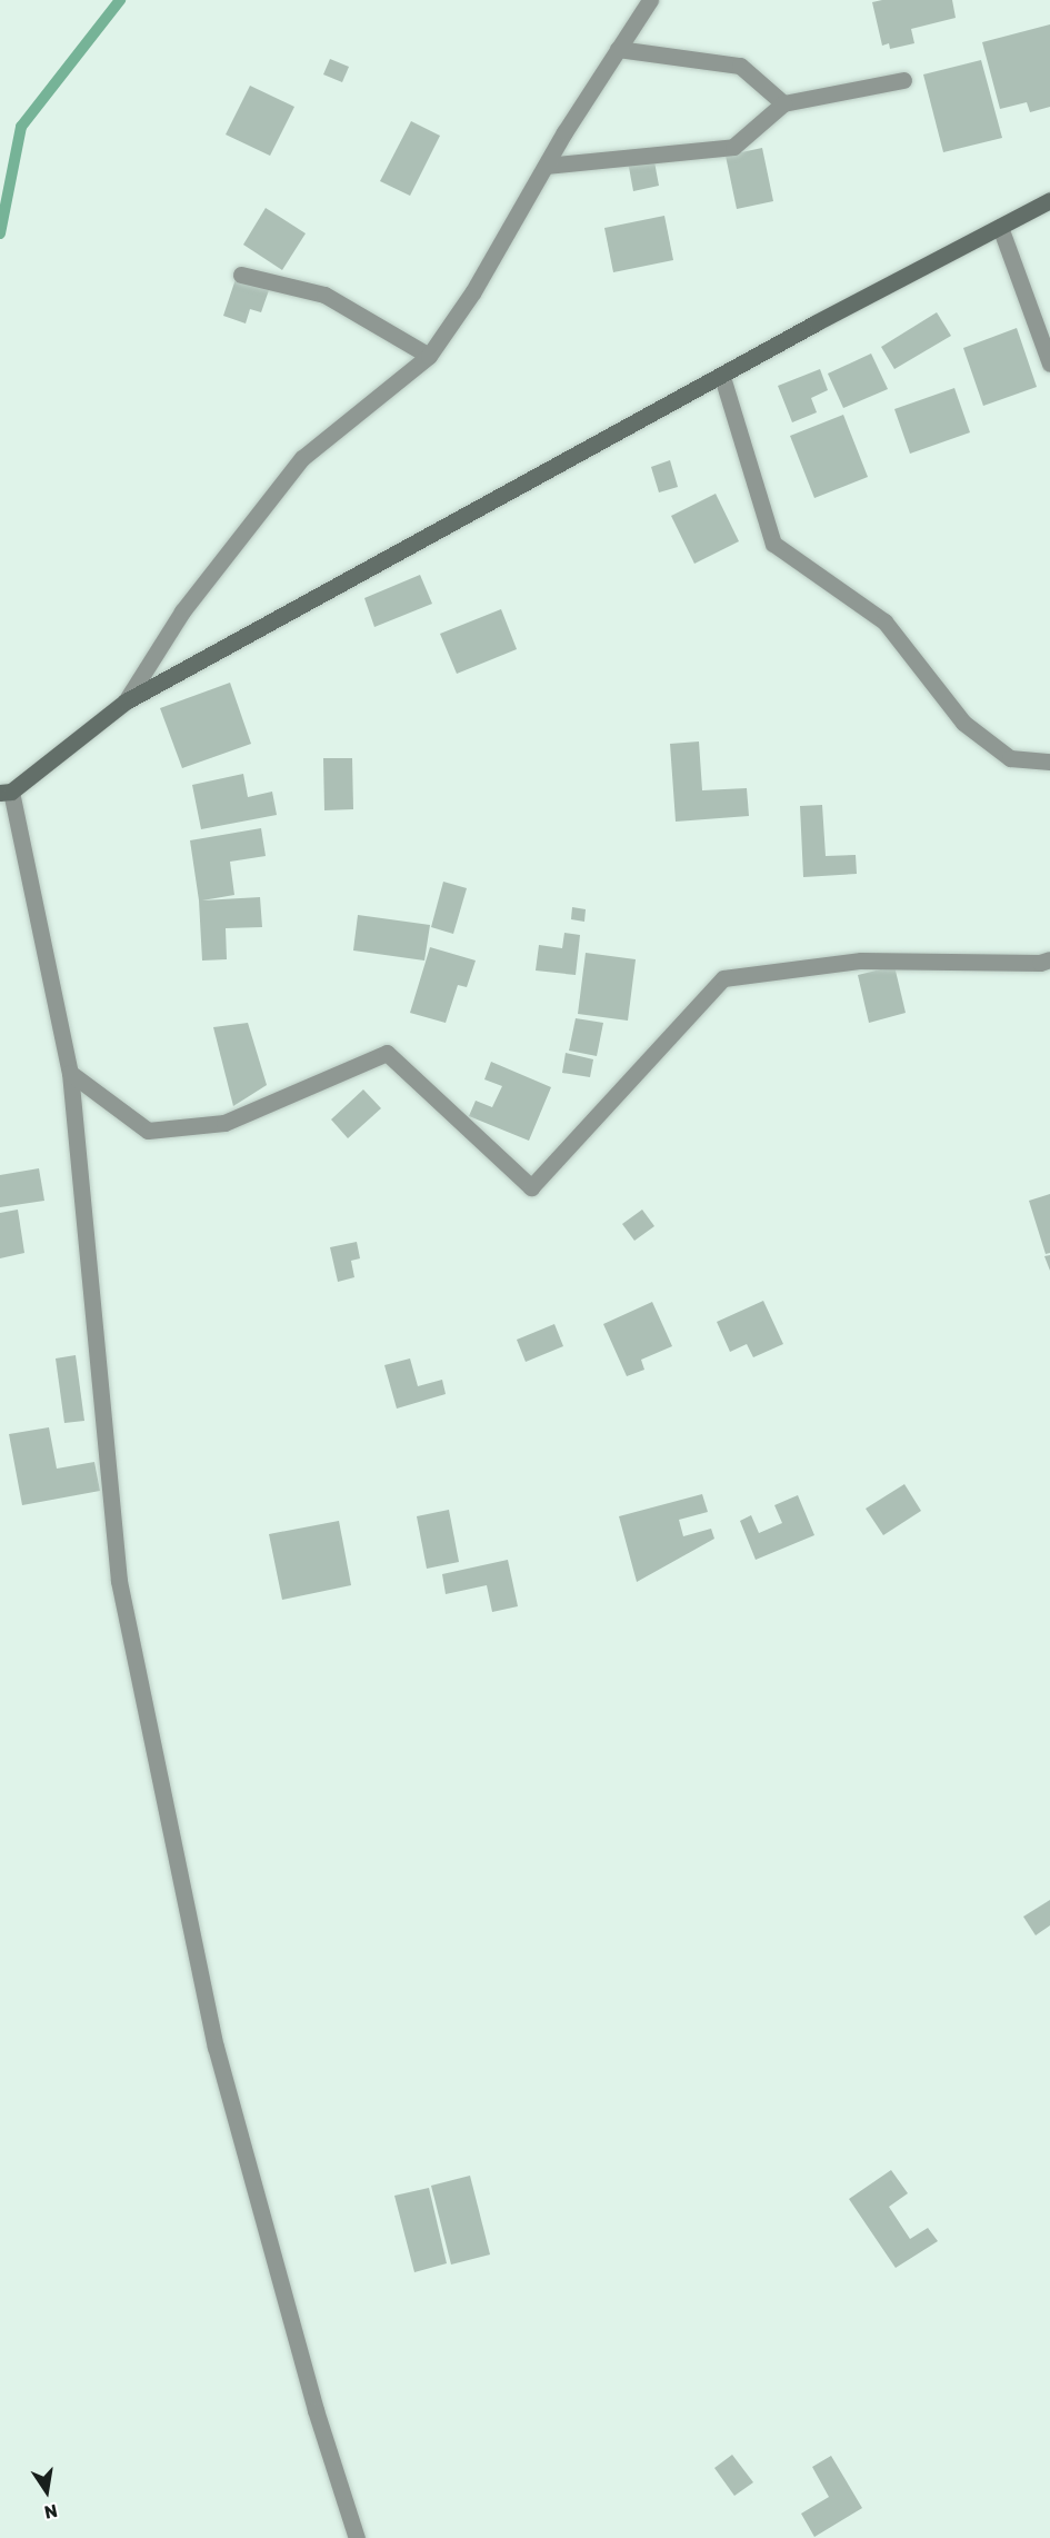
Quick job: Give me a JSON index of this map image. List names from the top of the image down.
{
  "north": "bottom"
}
